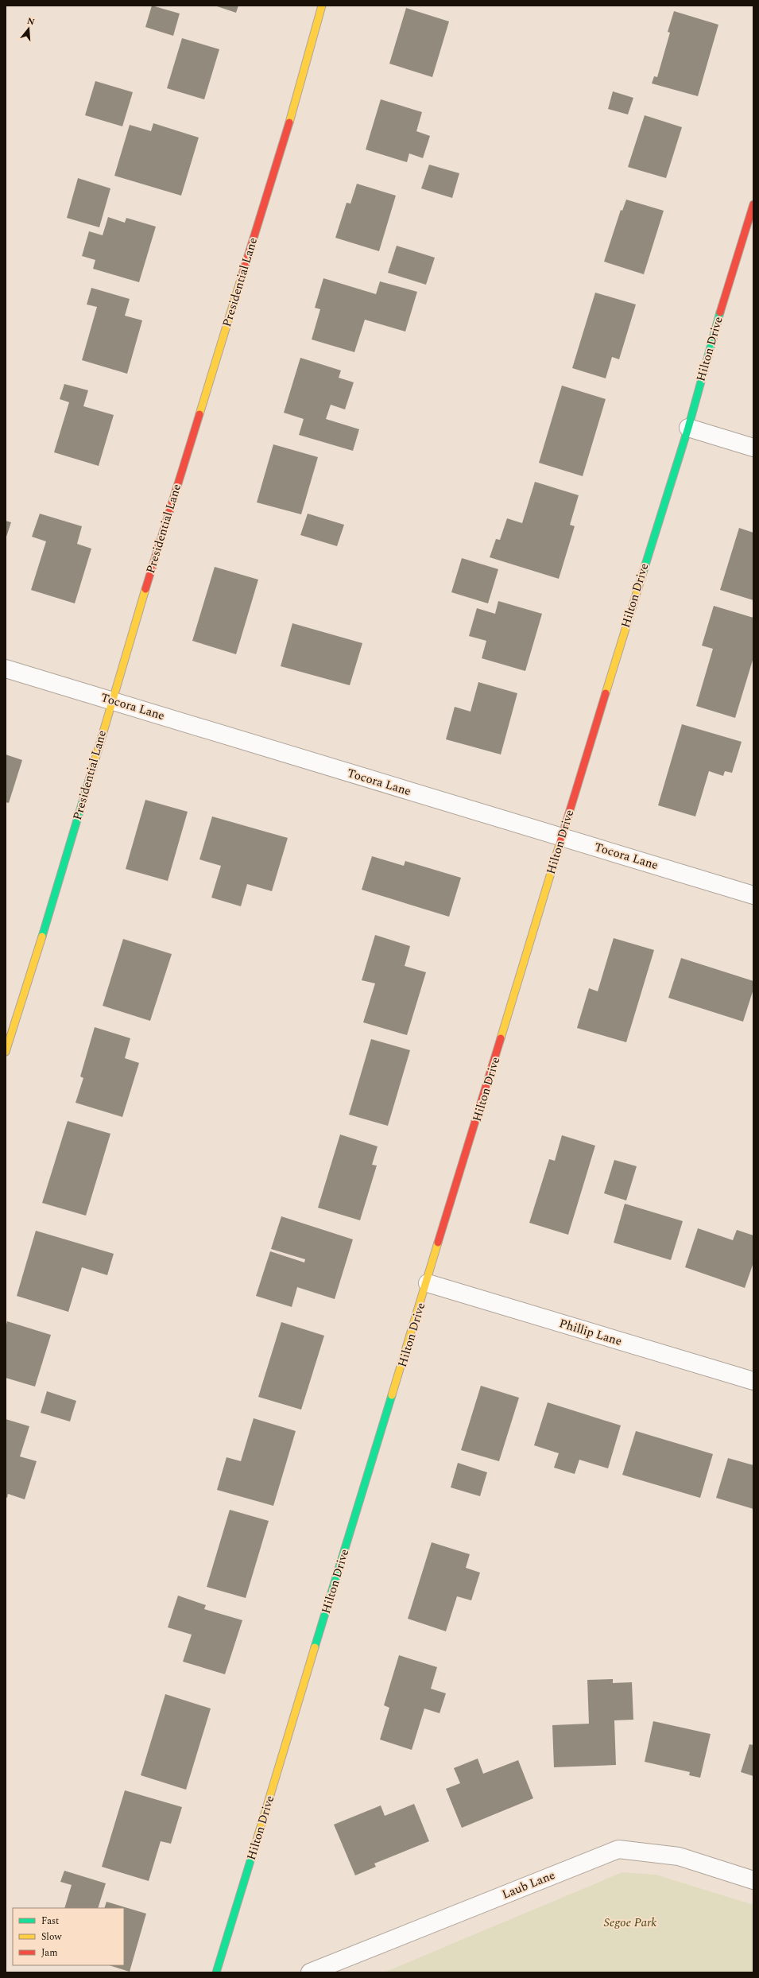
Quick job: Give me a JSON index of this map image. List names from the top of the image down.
{
  "streets": {
    "street": [
      "Presidential Lane",
      "Hilton Drive",
      "Tocora Lane",
      "Phillip Lane",
      "Laub Lane"
    ]
  },
  "crossings": [
    ["Presidential Lane", "Tocora Lane"],
    ["Hilton Drive", "Tocora Lane"],
    ["Hilton Drive", "Phillip Lane"]
  ],
  "parks": ["Segoe Park"],
  "legend": ["Fast", "Slow", "Jam"],
  "north": "top"
}
